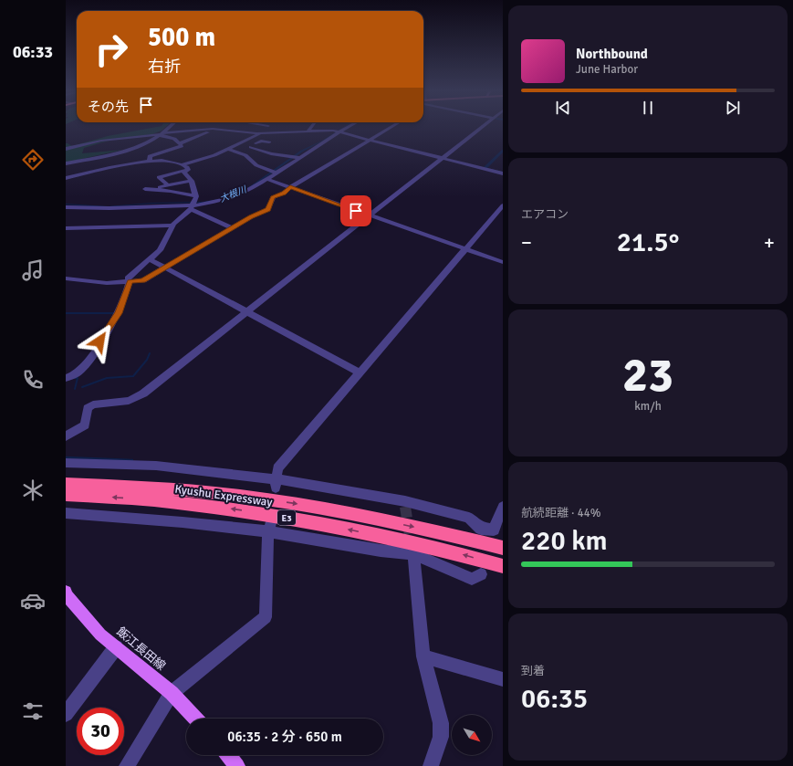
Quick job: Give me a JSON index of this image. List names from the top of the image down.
{
  "streets": {
    "highway": ["Kyushu Expressway", "E3"],
    "main road": ["飯江長田線"]
  },
  "water": ["大根川"],
  "north": "bottom right",
  "page": {
    "tabs": "06:33",
    "turn": ["500 m", "右折"],
    "song": ["Northbound", "June Harbor"],
    "then": "その先",
    "tile": [
      "エアコン",
      ["23", "km/h"],
      ["航続距離 · 44%", "220 km"],
      ["到着", "06:35"]
    ],
    "heat": ["−", "21.5°", "+"],
    "limit": "30",
    "trip": "06:35 · 2 分 · 650 m"
  }
}
